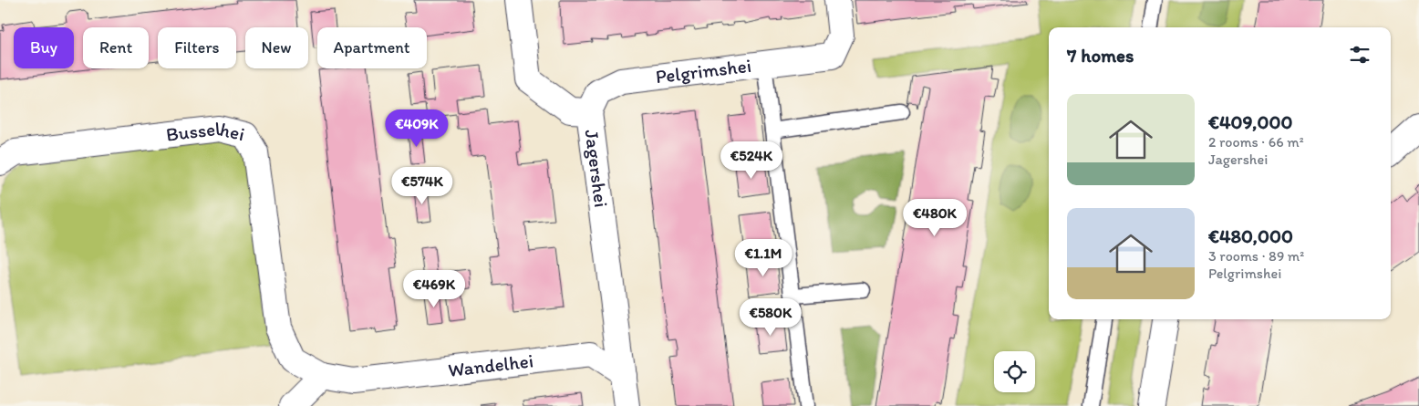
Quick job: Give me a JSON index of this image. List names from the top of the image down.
{
  "streets": {
    "street": [
      "Pelgrimshei",
      "Busselhei",
      "Jagershei",
      "Wandelhei"
    ]
  },
  "crossings": [
    ["Pelgrimshei", "Jagershei"],
    ["Busselhei", "Wandelhei"],
    ["Jagershei", "Wandelhei"]
  ],
  "page": {
    "chip": [
      "Buy",
      "Rent",
      "Filters",
      "New",
      "Apartment"
    ],
    "heading": "7 homes",
    "list": [
      {
        "name": "€409,000",
        "note": "2 rooms · 66 m² · Jagershei"
      },
      {
        "name": "€480,000",
        "note": "3 rooms · 89 m² · Pelgrimshei"
      }
    ],
    "price": [
      "€409K",
      "€524K",
      "€574K",
      "€480K",
      "€1.1M",
      "€469K",
      "€580K"
    ]
  }
}
